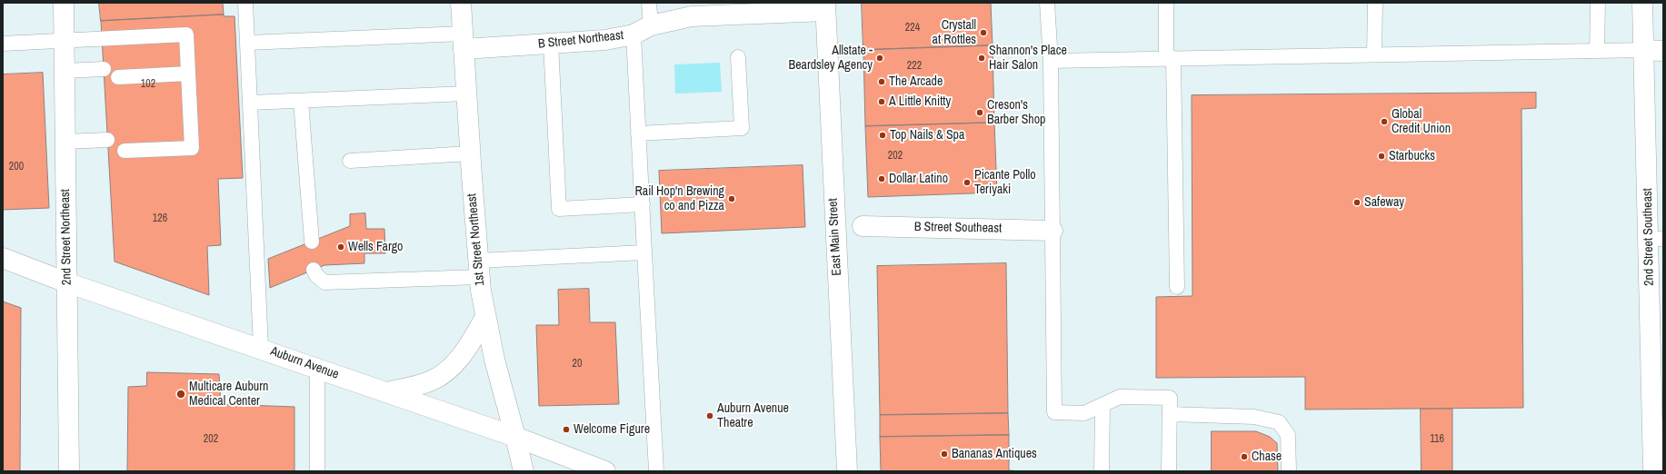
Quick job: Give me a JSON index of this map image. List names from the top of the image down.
{
  "streets": {
    "street": [
      "B Street Northeast",
      "B Street Southeast",
      "2nd Street Northeast",
      "East Main Street",
      "2nd Street Southeast",
      "1st Street Northeast",
      "Auburn Avenue"
    ]
  },
  "crossings": [
    ["B Street Northeast", "East Main Street"],
    ["B Street Northeast", "1st Street Northeast"],
    ["2nd Street Northeast", "Auburn Avenue"],
    ["1st Street Northeast", "Auburn Avenue"]
  ],
  "places": [
    "Crystall at Rottles",
    "Allstate - Beardsley Agency",
    "Shannon's Place Hair Salon",
    "The Arcade",
    "A Little Knitty",
    "Creson's Barber Shop",
    "Global Credit Union",
    "Top Nails & Spa",
    "Starbucks",
    "Dollar Latino",
    "Picante Pollo Teriyaki",
    "Rail Hop'n Brewing co and Pizza",
    "Safeway",
    "Wells Fargo",
    "Multicare Auburn Medical Center",
    "Auburn Avenue Theatre",
    "Welcome Figure",
    "Bananas Antiques",
    "Chase"
  ],
  "house_numbers": [
    "224",
    "222",
    "102",
    "202",
    "200",
    "126",
    "20",
    "202",
    "116"
  ]
}
